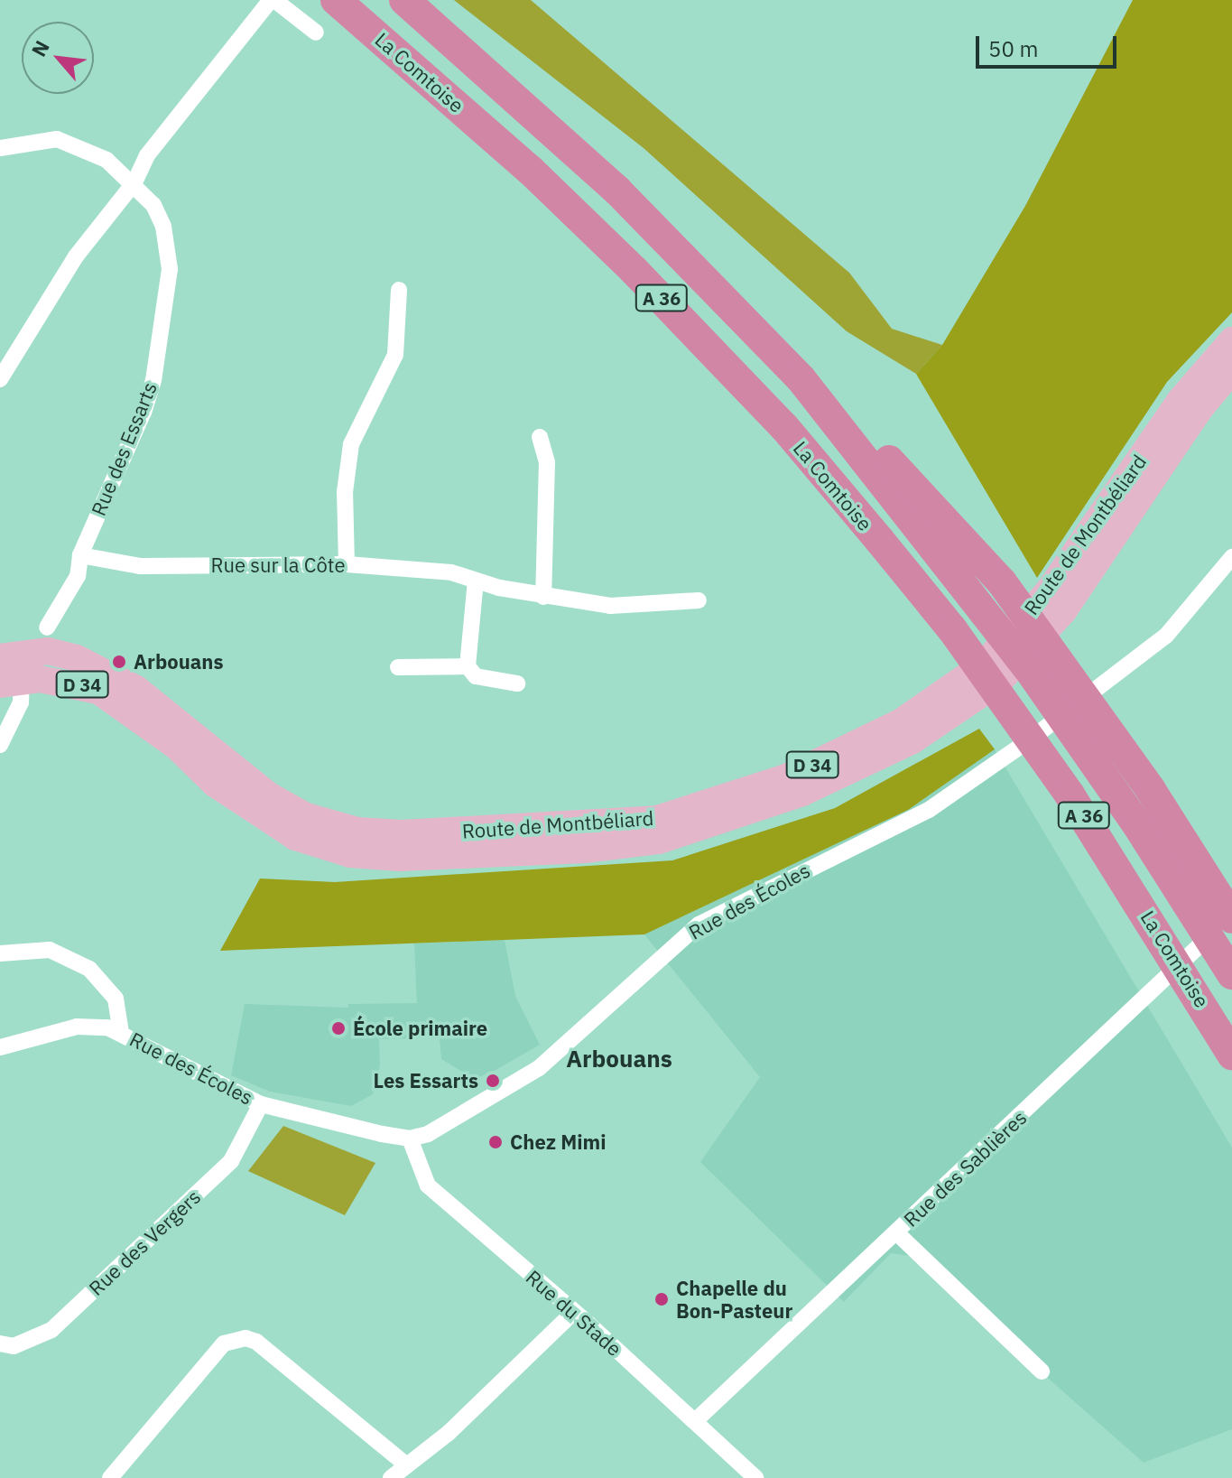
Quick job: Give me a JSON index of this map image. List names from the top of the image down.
{
  "streets": {
    "highway": ["La Comtoise", "A 36"],
    "main road": ["Route de Montbéliard", "D 34"],
    "street": [
      "Rue des Essarts",
      "Rue sur la Côte",
      "Rue des Écoles",
      "Rue des Sablières",
      "Rue des Vergers",
      "Rue du Stade"
    ]
  },
  "crossings": [
    ["La Comtoise", "Rue des Sablières"],
    ["Rue des Essarts", "Rue sur la Côte"],
    ["Rue des Écoles", "Rue des Vergers"],
    ["Rue des Écoles", "Rue du Stade"],
    ["Rue des Sablières", "Rue du Stade"]
  ],
  "districts": ["Arbouans"],
  "places": [
    "Arbouans",
    "École primaire",
    "Les Essarts",
    "Chez Mimi",
    "Chapelle du Bon-Pasteur"
  ],
  "scale_bar": "50 m",
  "north": "top left"
}
